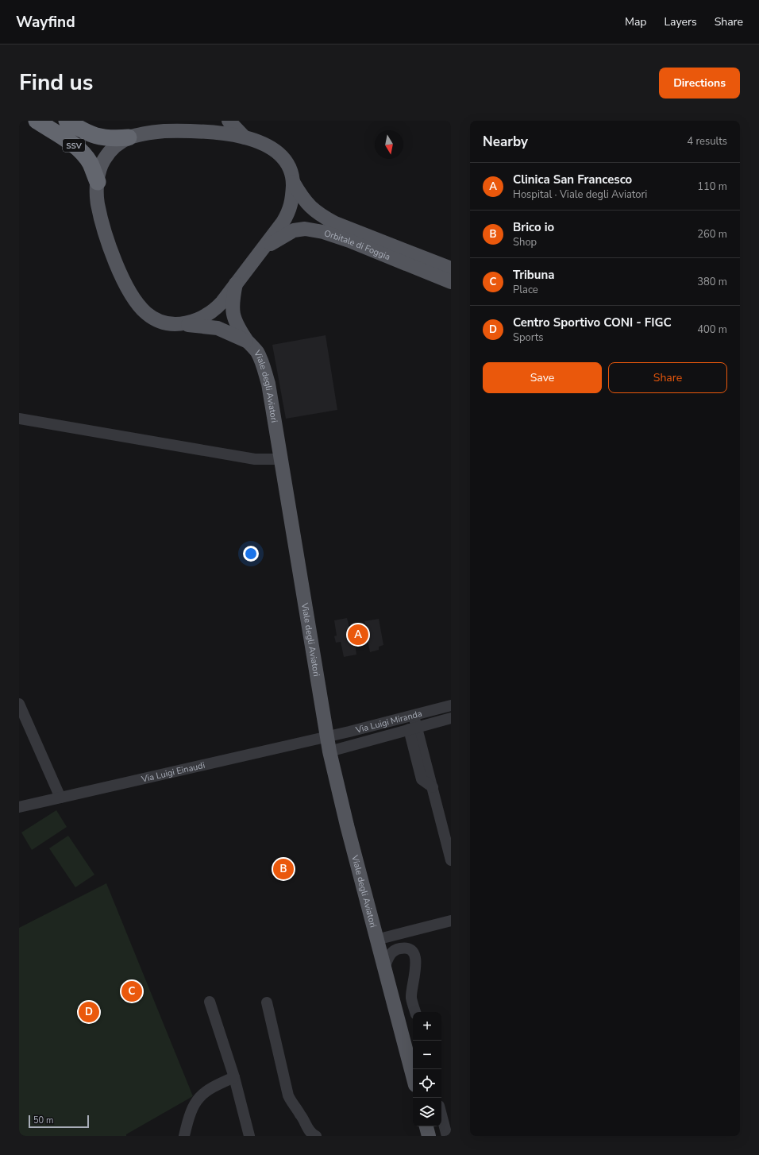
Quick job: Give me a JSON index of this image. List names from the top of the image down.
{
  "streets": {
    "highway": ["SSV"],
    "main road": ["Orbitale di Foggia", "Viale degli Aviatori"],
    "street": ["Via Luigi Miranda", "Via Luigi Einaudi"]
  },
  "crossings": [
    ["SSV", "Viale degli Aviatori"],
    ["Orbitale di Foggia", "Viale degli Aviatori"],
    ["Viale degli Aviatori", "Via Luigi Miranda"],
    ["Viale degli Aviatori", "Via Luigi Einaudi"],
    ["Via Luigi Miranda", "Via Luigi Einaudi"]
  ],
  "scale_bar": "50 m",
  "north": "bottom",
  "page": {
    "header": "Wayfind",
    "nav": ["Map", "Layers", "Share"],
    "title": "Find us",
    "buttons": [
      "Directions",
      ["Save", "Share"]
    ],
    "heading": ["Nearby", "4 results"],
    "list": [
      {
        "mark": "A",
        "name": "Clinica San Francesco",
        "note": "Hospital · Viale degli Aviatori",
        "value": "110 m"
      },
      {
        "mark": "B",
        "name": "Brico io",
        "note": "Shop",
        "value": "260 m"
      },
      {
        "mark": "C",
        "name": "Tribuna",
        "note": "Place",
        "value": "380 m"
      },
      {
        "mark": "D",
        "name": "Centro Sportivo CONI - FIGC",
        "note": "Sports",
        "value": "400 m"
      }
    ],
    "pins": [
      "A",
      "B",
      "C",
      "D"
    ],
    "map_buttons": ["+", "−"],
    "scale": "50 m"
  }
}
